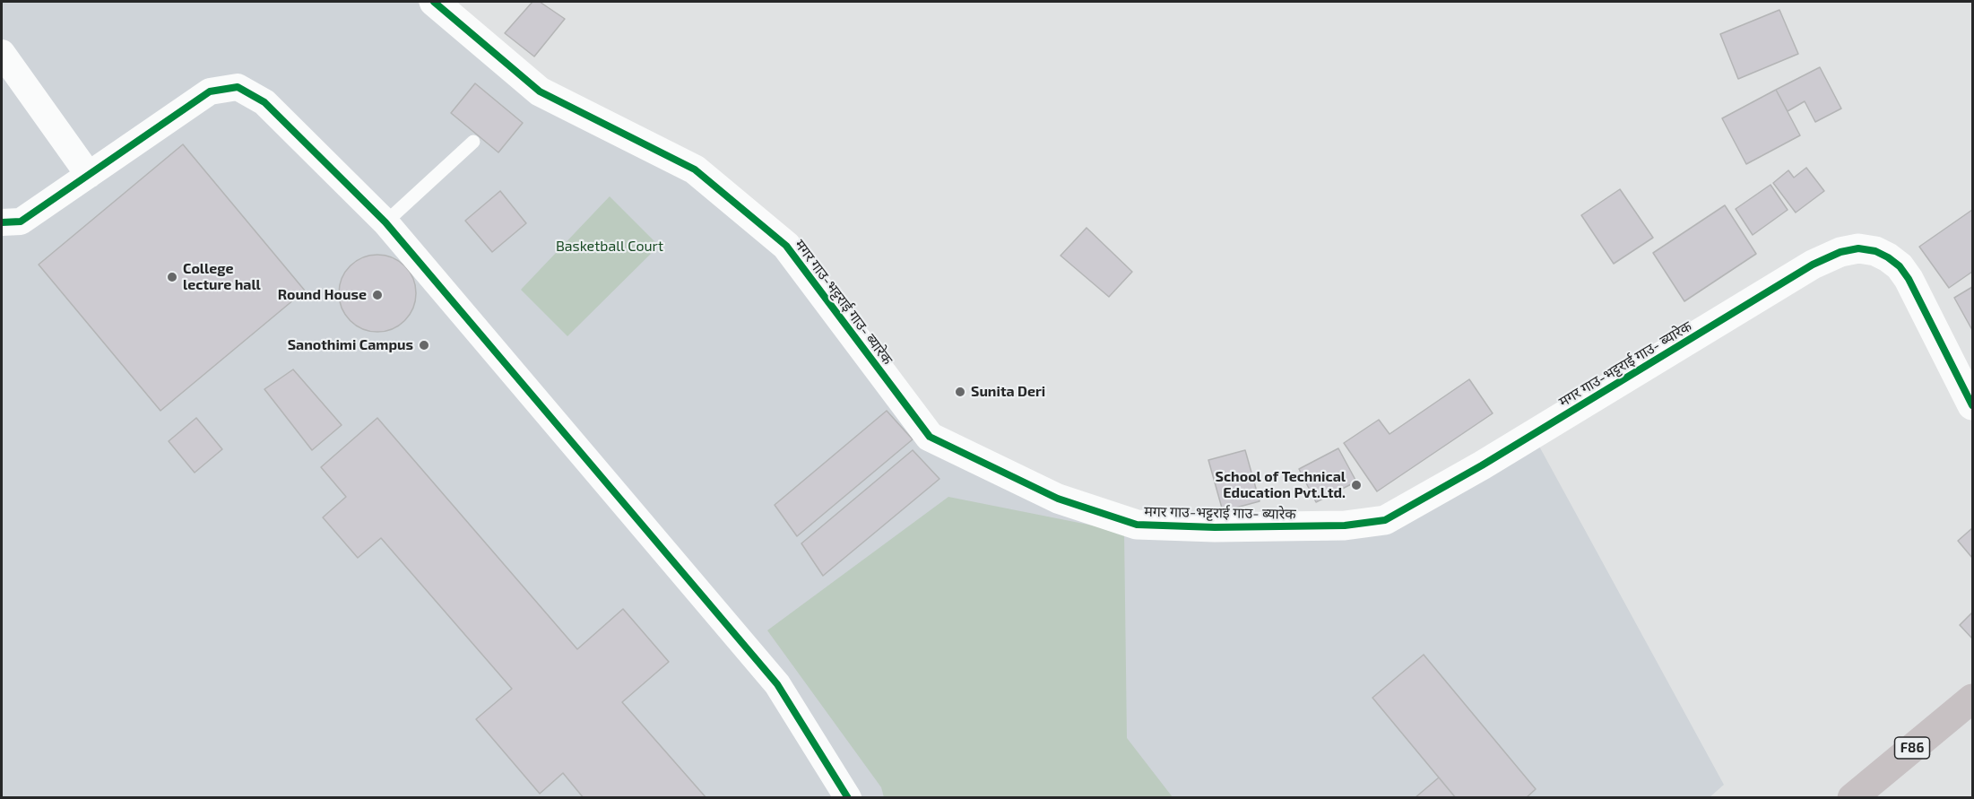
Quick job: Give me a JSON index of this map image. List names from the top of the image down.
{
  "streets": {
    "main road": ["F86"],
    "street": ["मगर गाउ-भट्टराई गाउ- ब्यारेक"]
  },
  "parks": ["Basketball Court"],
  "places": [
    "College lecture hall",
    "Round House",
    "Sanothimi Campus",
    "Sunita Deri",
    "School of Technical Education Pvt.Ltd."
  ]
}
